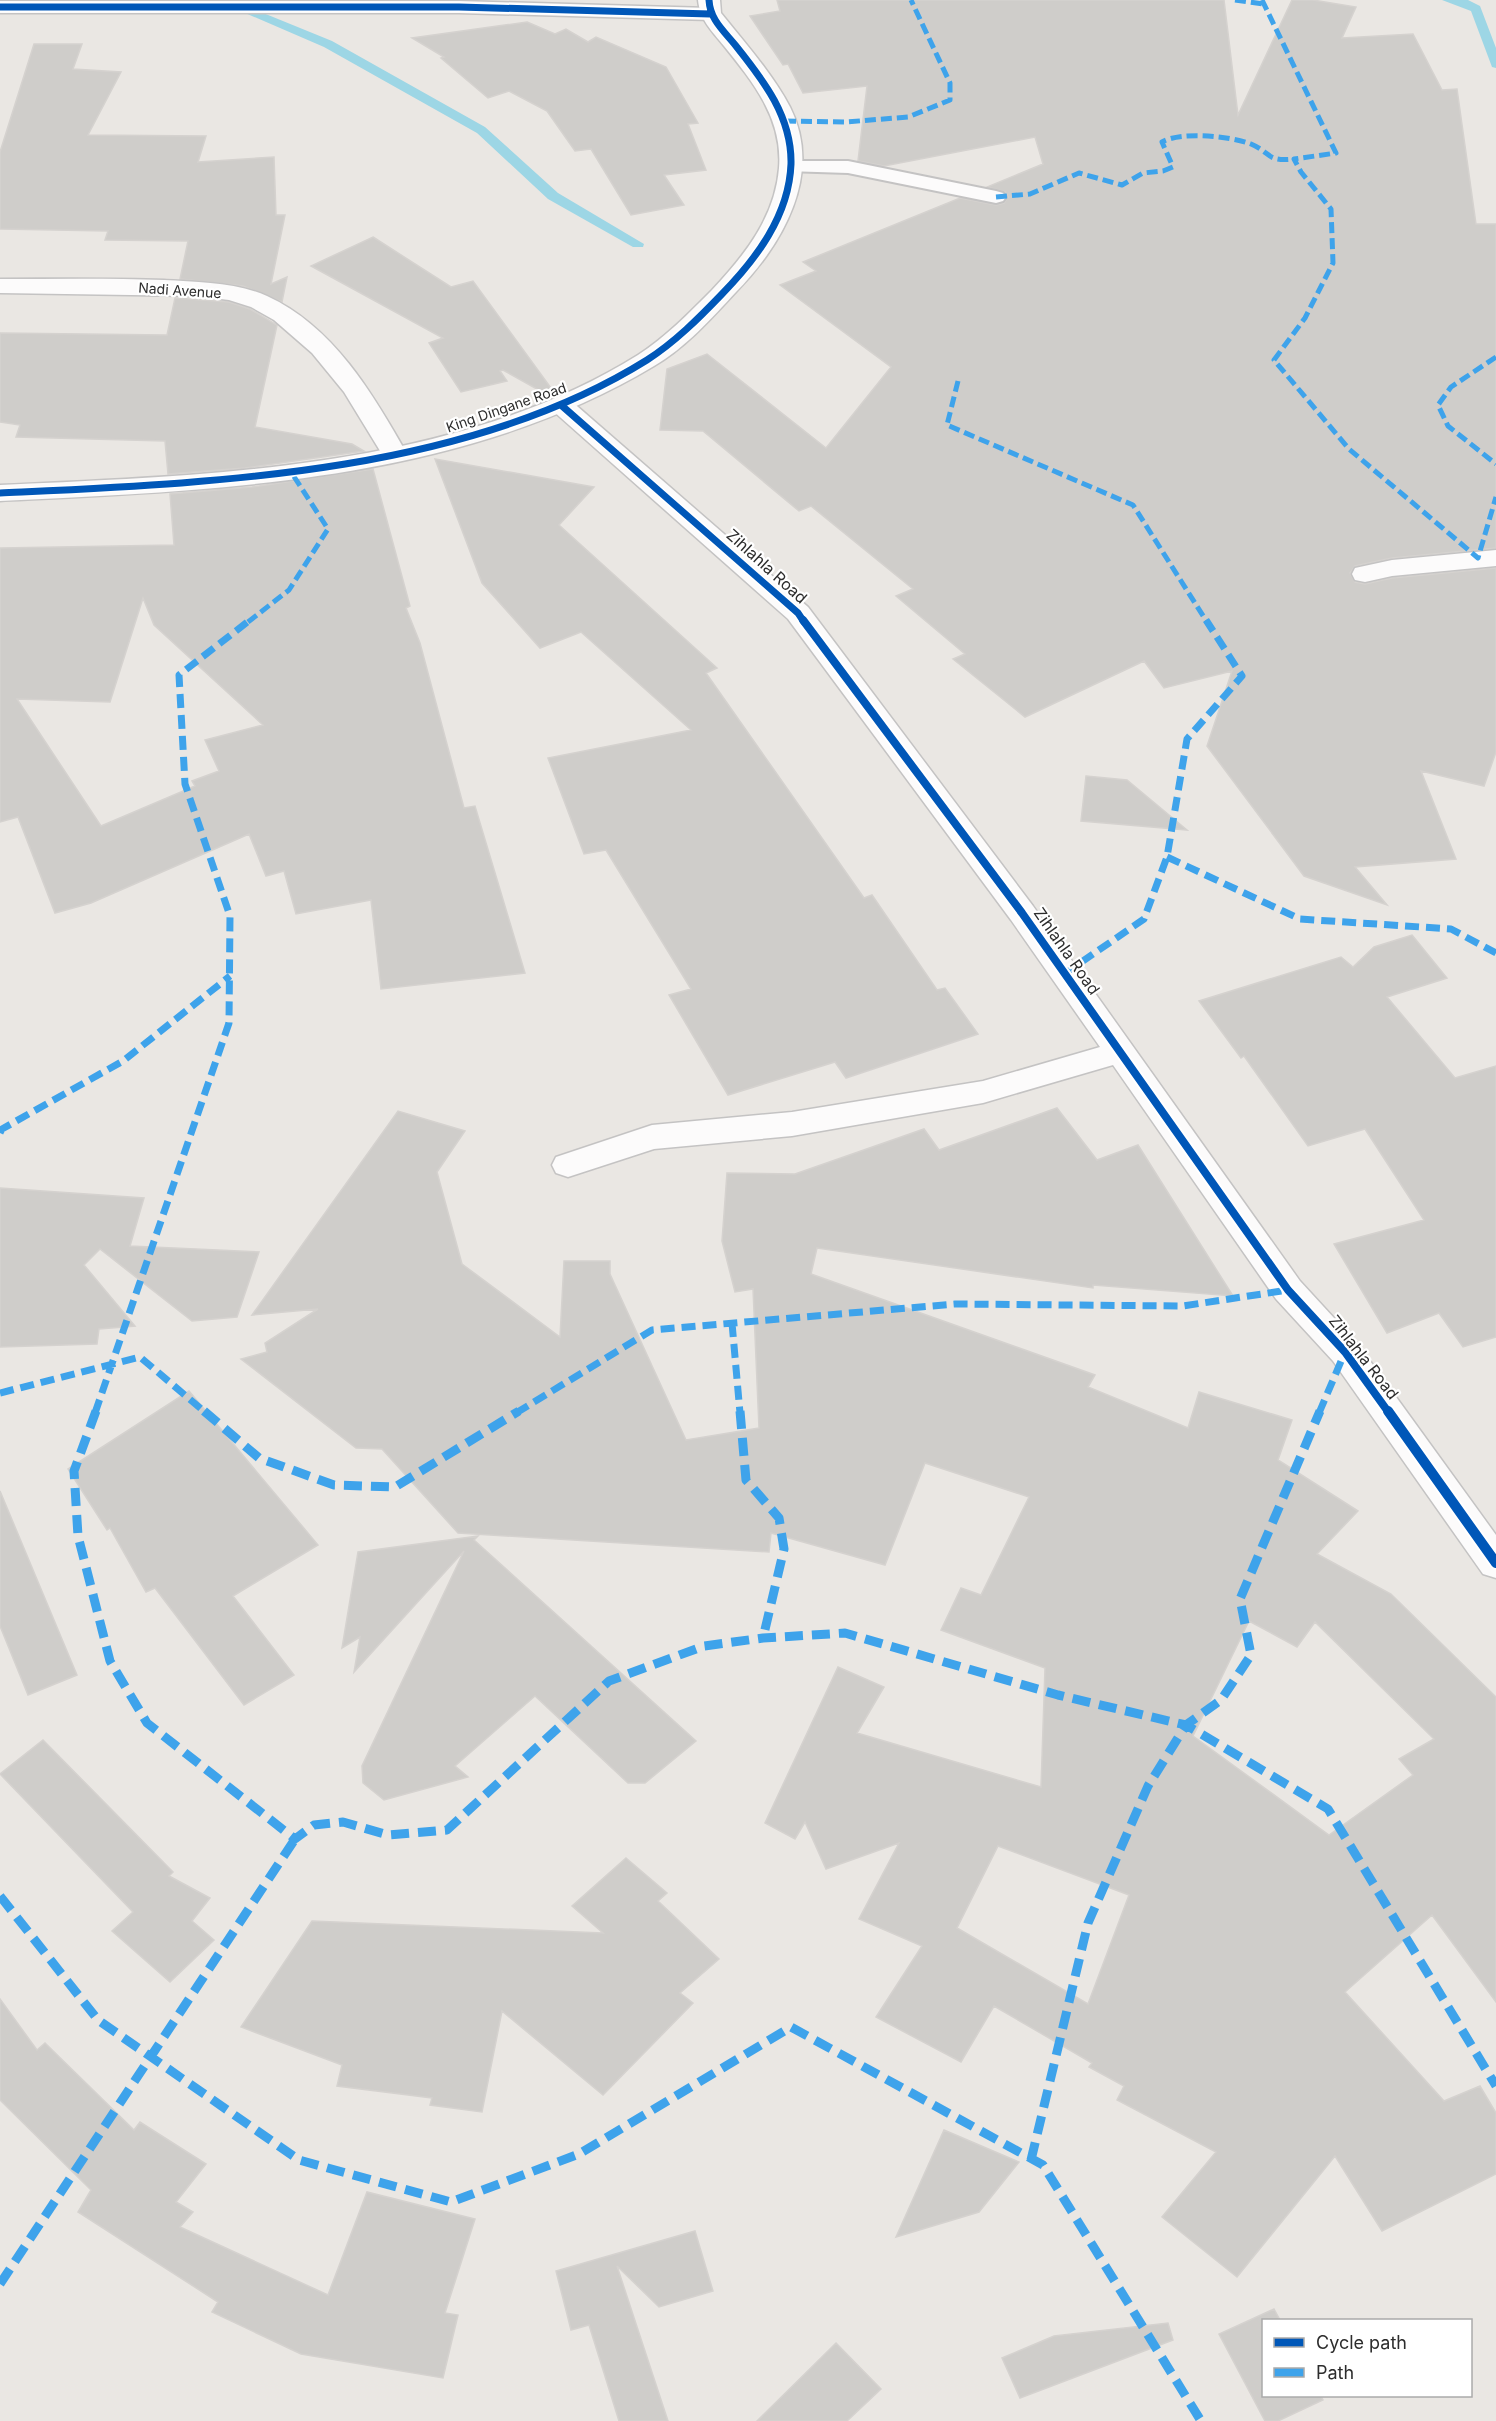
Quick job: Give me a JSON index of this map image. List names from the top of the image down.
{
  "streets": {
    "street": ["Nadi Avenue", "King Dingane Road", "Zihlahla Road"]
  },
  "crossings": [
    ["Nadi Avenue", "King Dingane Road"],
    ["King Dingane Road", "Zihlahla Road"]
  ],
  "legend": ["Cycle path", "Path"]
}
